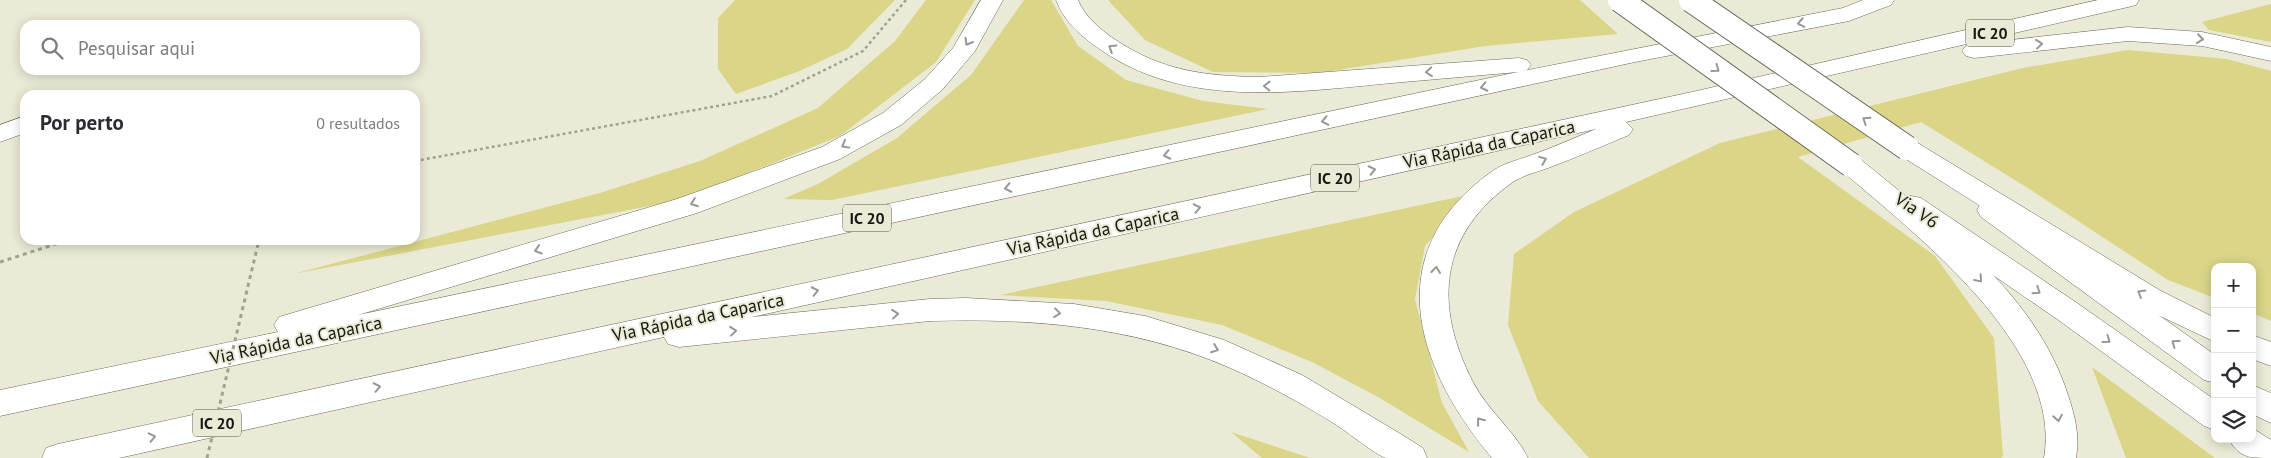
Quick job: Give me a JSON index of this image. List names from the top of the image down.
{
  "streets": {
    "main road": ["IC 20", "Via Rápida da Caparica", "Via V6"]
  },
  "page": {
    "search": "Pesquisar aqui",
    "heading": ["Por perto", "0 resultados"],
    "map_buttons": ["+", "−"]
  }
}
